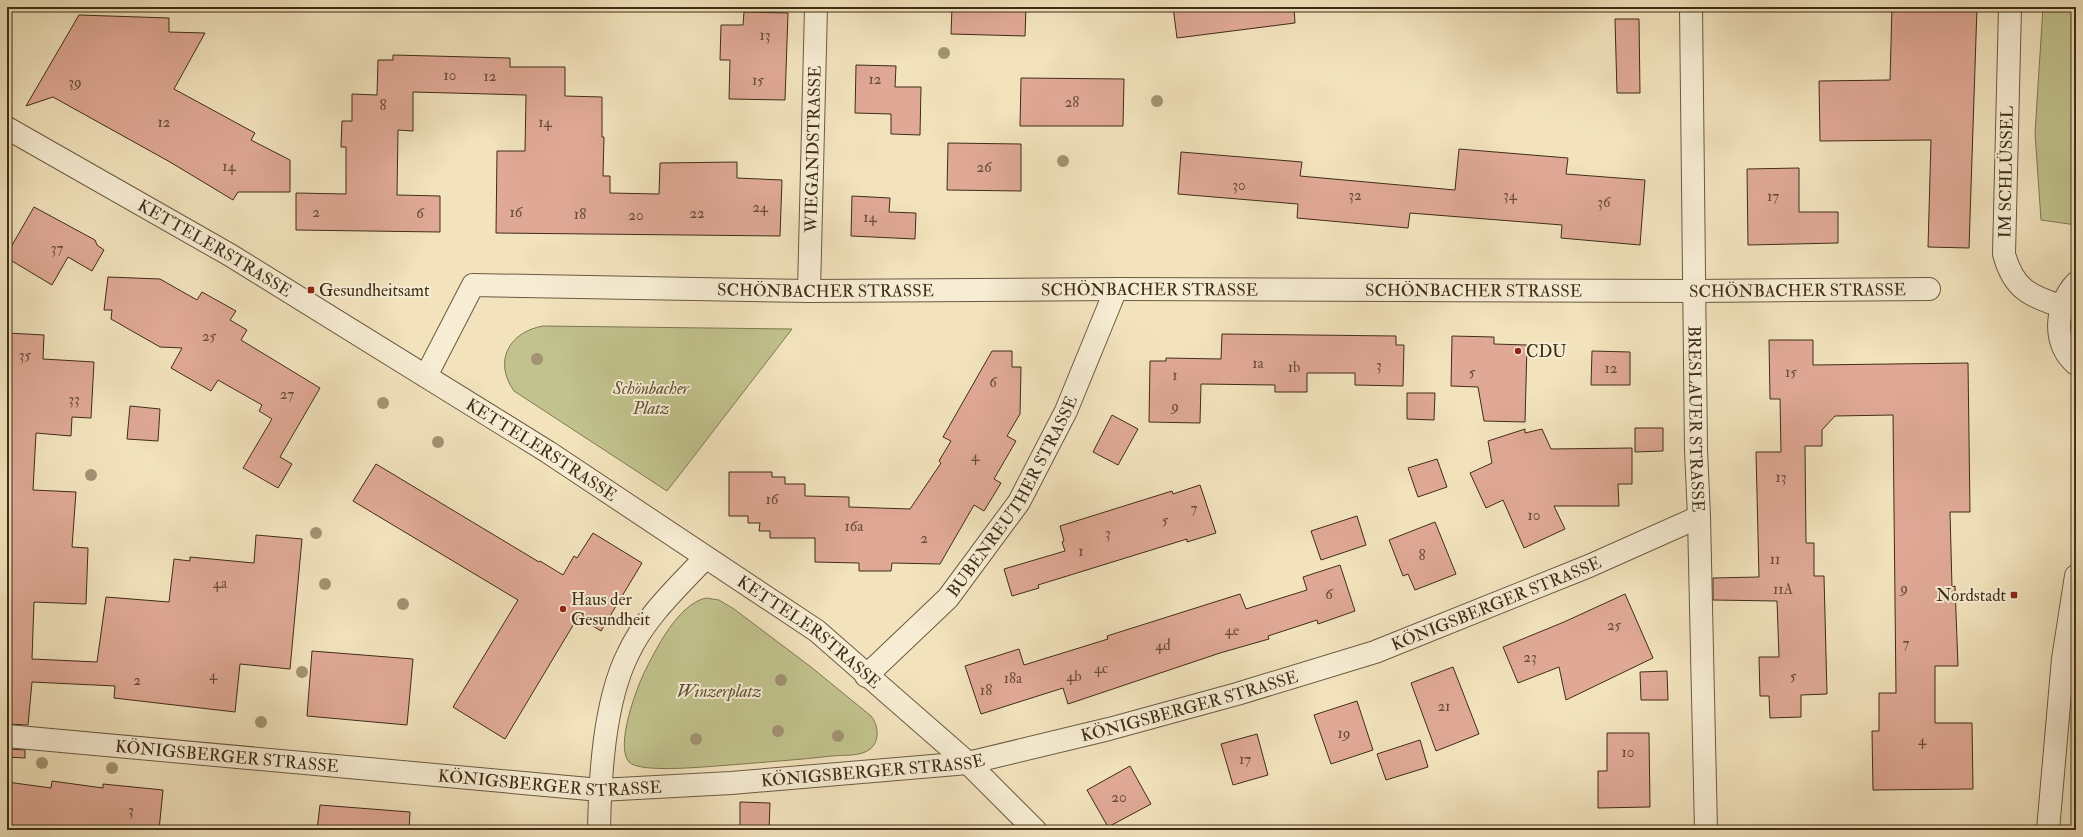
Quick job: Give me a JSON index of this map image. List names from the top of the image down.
{
  "streets": {
    "street": [
      "WIEGANDSTRASSE",
      "IM SCHLÜSSEL",
      "KETTELERSTRASSE",
      "SCHÖNBACHER STRASSE",
      "BRESLAUER STRASSE",
      "BUBENREUTHER STRASSE",
      "KÖNIGSBERGER STRASSE"
    ]
  },
  "crossings": [
    ["WIEGANDSTRASSE", "SCHÖNBACHER STRASSE"],
    ["KETTELERSTRASSE", "SCHÖNBACHER STRASSE"],
    ["KETTELERSTRASSE", "BUBENREUTHER STRASSE"],
    ["KETTELERSTRASSE", "KÖNIGSBERGER STRASSE"],
    ["SCHÖNBACHER STRASSE", "BRESLAUER STRASSE"],
    ["SCHÖNBACHER STRASSE", "BUBENREUTHER STRASSE"],
    ["BRESLAUER STRASSE", "KÖNIGSBERGER STRASSE"]
  ],
  "parks": ["Schönbacher Platz", "Winzerplatz"],
  "places": {
    "transit": ["Gesundheitsamt", "Nordstadt"],
    "other": ["CDU", "Haus der Gesundheit"]
  },
  "house_numbers": [
    "13",
    "10",
    "12",
    "12",
    "15",
    "39",
    "28",
    "8",
    "12",
    "14",
    "14",
    "26",
    "30",
    "32",
    "34",
    "17",
    "36",
    "24",
    "2",
    "16",
    "6",
    "22",
    "18",
    "20",
    "14",
    "37",
    "25",
    "35",
    "1a",
    "3",
    "1b",
    "12",
    "5",
    "15",
    "1",
    "6",
    "27",
    "33",
    "9",
    "4",
    "13",
    "16",
    "7",
    "10",
    "5",
    "16a",
    "3",
    "2",
    "1",
    "8",
    "11",
    "4a",
    "9",
    "11A",
    "6",
    "25",
    "4e",
    "7",
    "4d",
    "23",
    "4c",
    "4",
    "4b",
    "5",
    "18a",
    "2",
    "18",
    "21",
    "19",
    "4",
    "10",
    "17",
    "20",
    "3"
  ]
}
